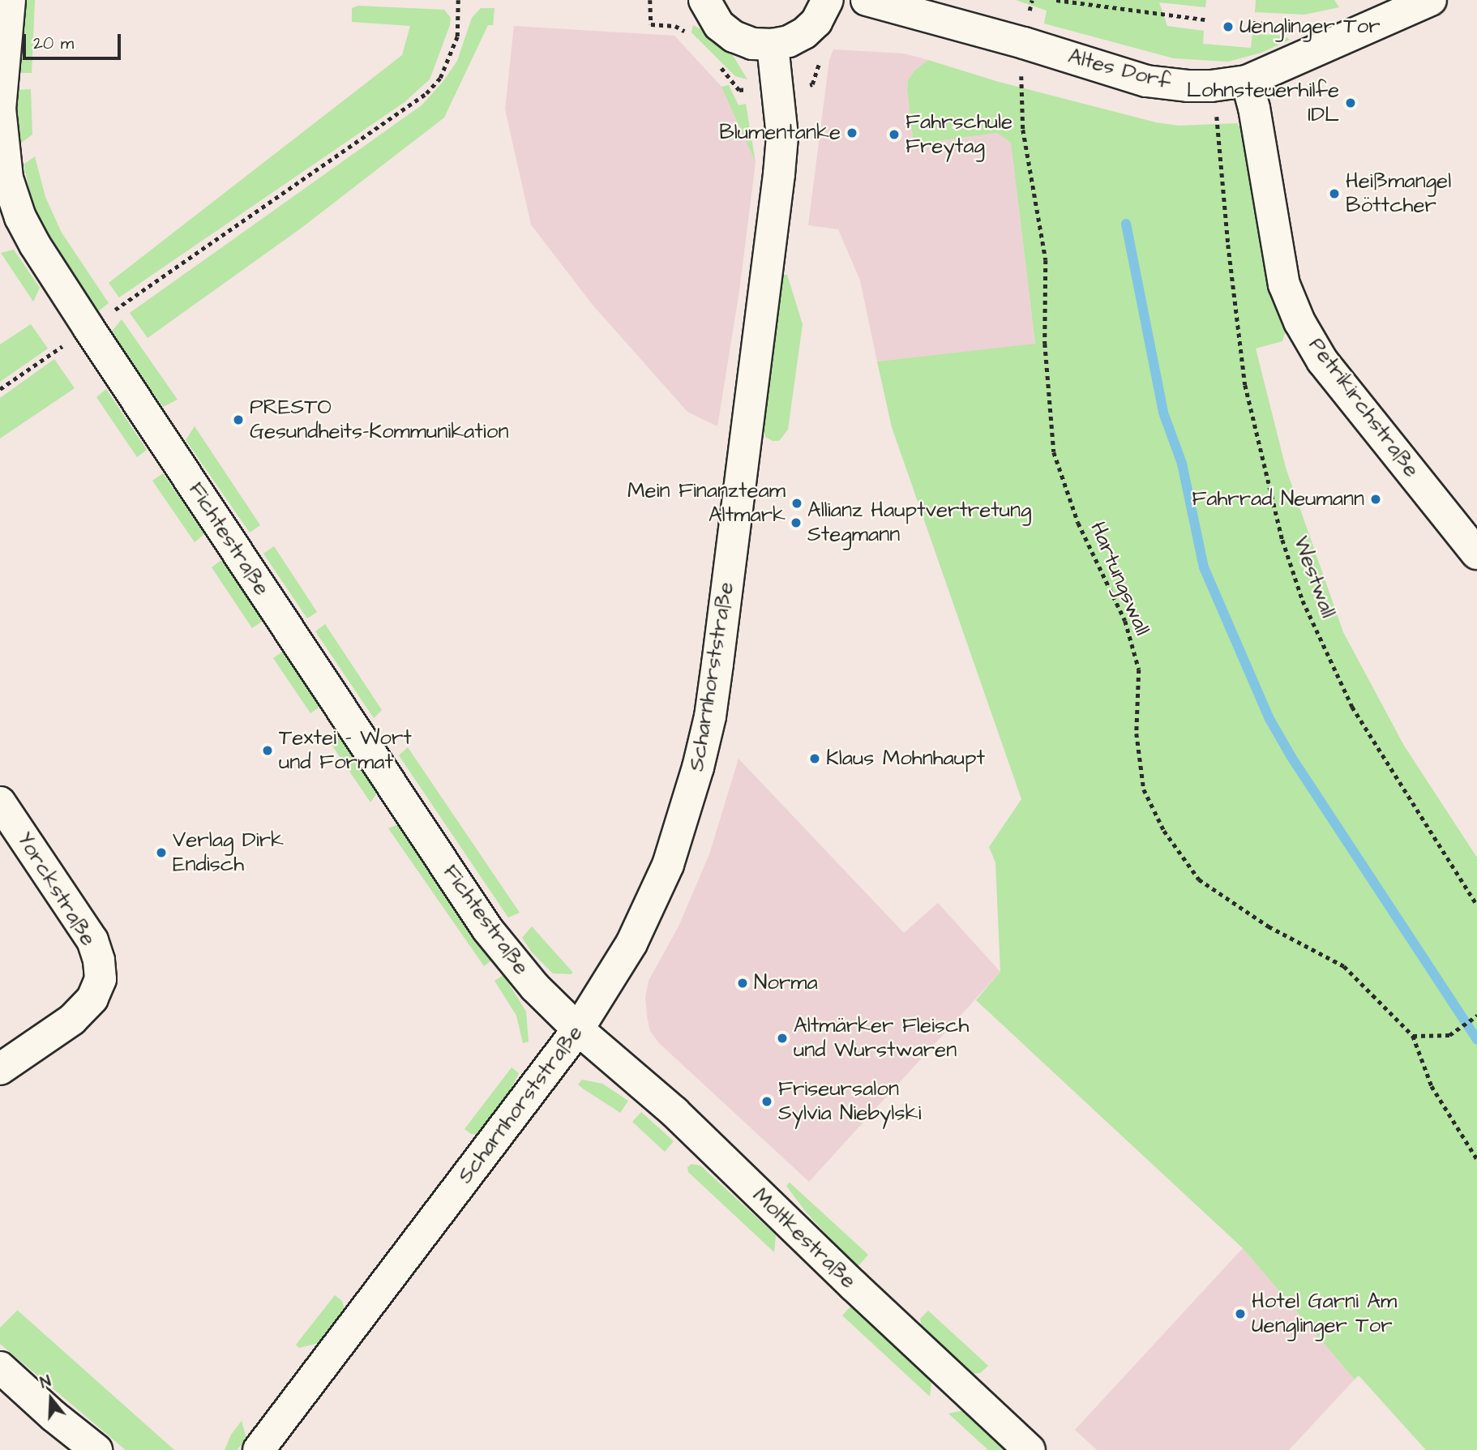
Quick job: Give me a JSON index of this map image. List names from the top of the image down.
{
  "streets": {
    "street": [
      "Altes Dorf",
      "Petrikirchstraße",
      "Fichtestraße",
      "Scharnhorststraße",
      "Yorckstraße",
      "Moltkestraße"
    ],
    "path": ["Westwall", "Hartungswall"]
  },
  "crossings": [
    ["Altes Dorf", "Petrikirchstraße"],
    ["Altes Dorf", "Westwall"],
    ["Altes Dorf", "Hartungswall"],
    ["Fichtestraße", "Scharnhorststraße"],
    ["Fichtestraße", "Moltkestraße"],
    ["Scharnhorststraße", "Moltkestraße"]
  ],
  "places": [
    "Uenglinger Tor",
    "Lohnsteuerhilfe IDL",
    "Blumentanke",
    "Fahrschule Freytag",
    "Heißmangel Böttcher",
    "PRESTO Gesundheits-Kommunikation",
    "Fahrrad Neumann",
    "Mein Finanzteam Altmark",
    "Allianz Hauptvertretung Stegmann",
    "Textei - Wort und Format",
    "Klaus Mohnhaupt",
    "Verlag Dirk Endisch",
    "Norma",
    "Altmärker Fleisch und Wurstwaren",
    "Friseursalon Sylvia Niebylski",
    "Hotel Garni Am Uenglinger Tor"
  ],
  "scale_bar": "20 m",
  "north": "top"
}
